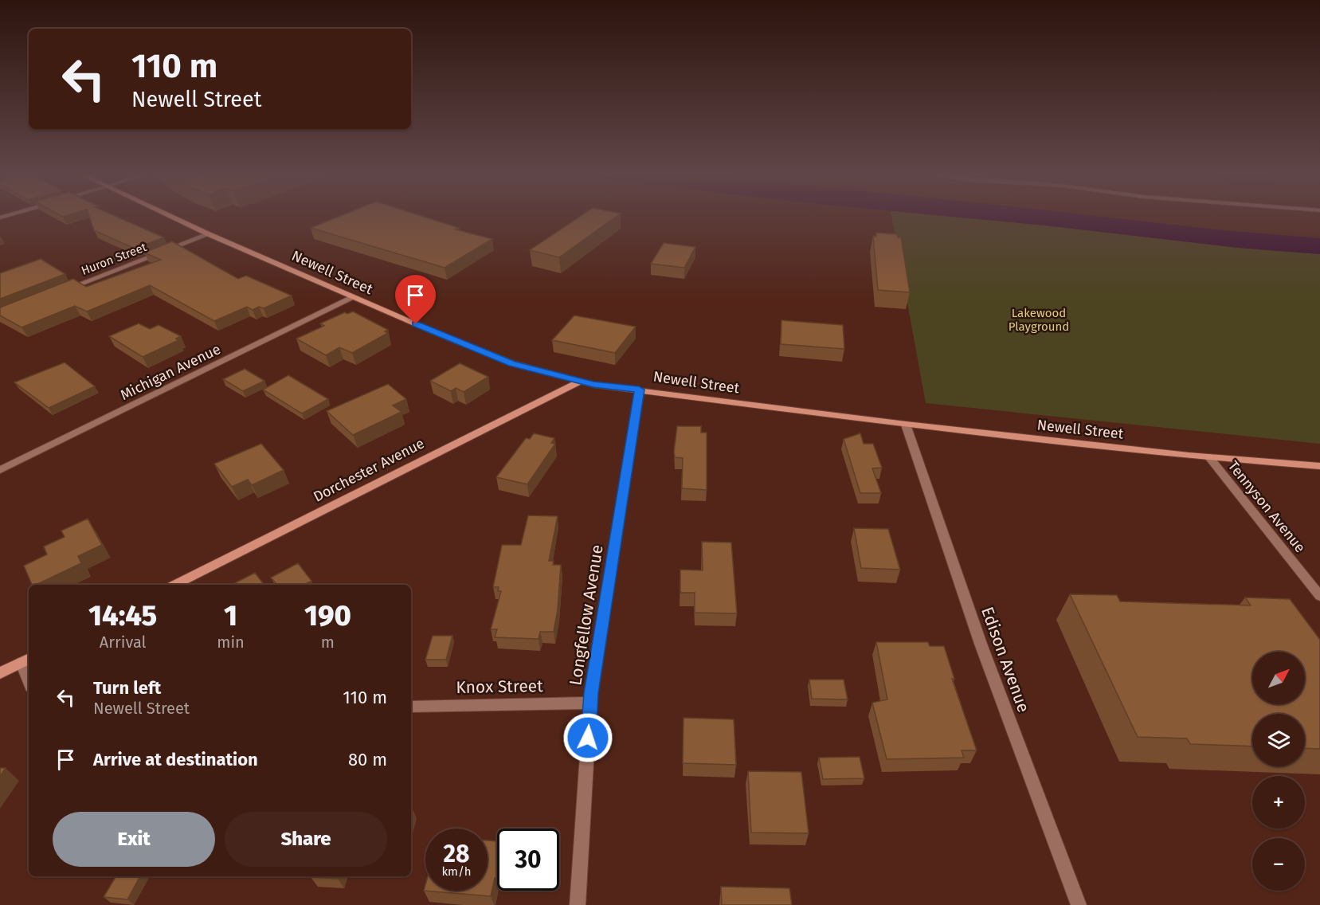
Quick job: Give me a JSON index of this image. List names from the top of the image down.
{
  "streets": {
    "street": [
      "Huron Street",
      "Newell Street",
      "Michigan Avenue",
      "Dorchester Avenue",
      "Tennyson Avenue",
      "Longfellow Avenue",
      "Edison Avenue",
      "Knox Street"
    ]
  },
  "crossings": [
    ["Huron Street", "Newell Street"],
    ["Newell Street", "Michigan Avenue"],
    ["Newell Street", "Dorchester Avenue"],
    ["Newell Street", "Tennyson Avenue"],
    ["Newell Street", "Longfellow Avenue"],
    ["Newell Street", "Edison Avenue"],
    ["Longfellow Avenue", "Knox Street"]
  ],
  "parks": ["Lakewood Playground"],
  "north": "top right",
  "page": {
    "turn": ["110 m", "Newell Street"],
    "eta": [
      "14:45",
      "Arrival",
      "1",
      "min",
      "190",
      "m"
    ],
    "map_buttons": ["+", "−"],
    "list": [
      {
        "name": "Turn left",
        "note": "Newell Street",
        "value": "110 m"
      },
      {
        "name": "Arrive at destination",
        "value": "80 m"
      }
    ],
    "buttons": ["Exit", "Share"],
    "speed": "28 km/h",
    "limit": "30"
  }
}
